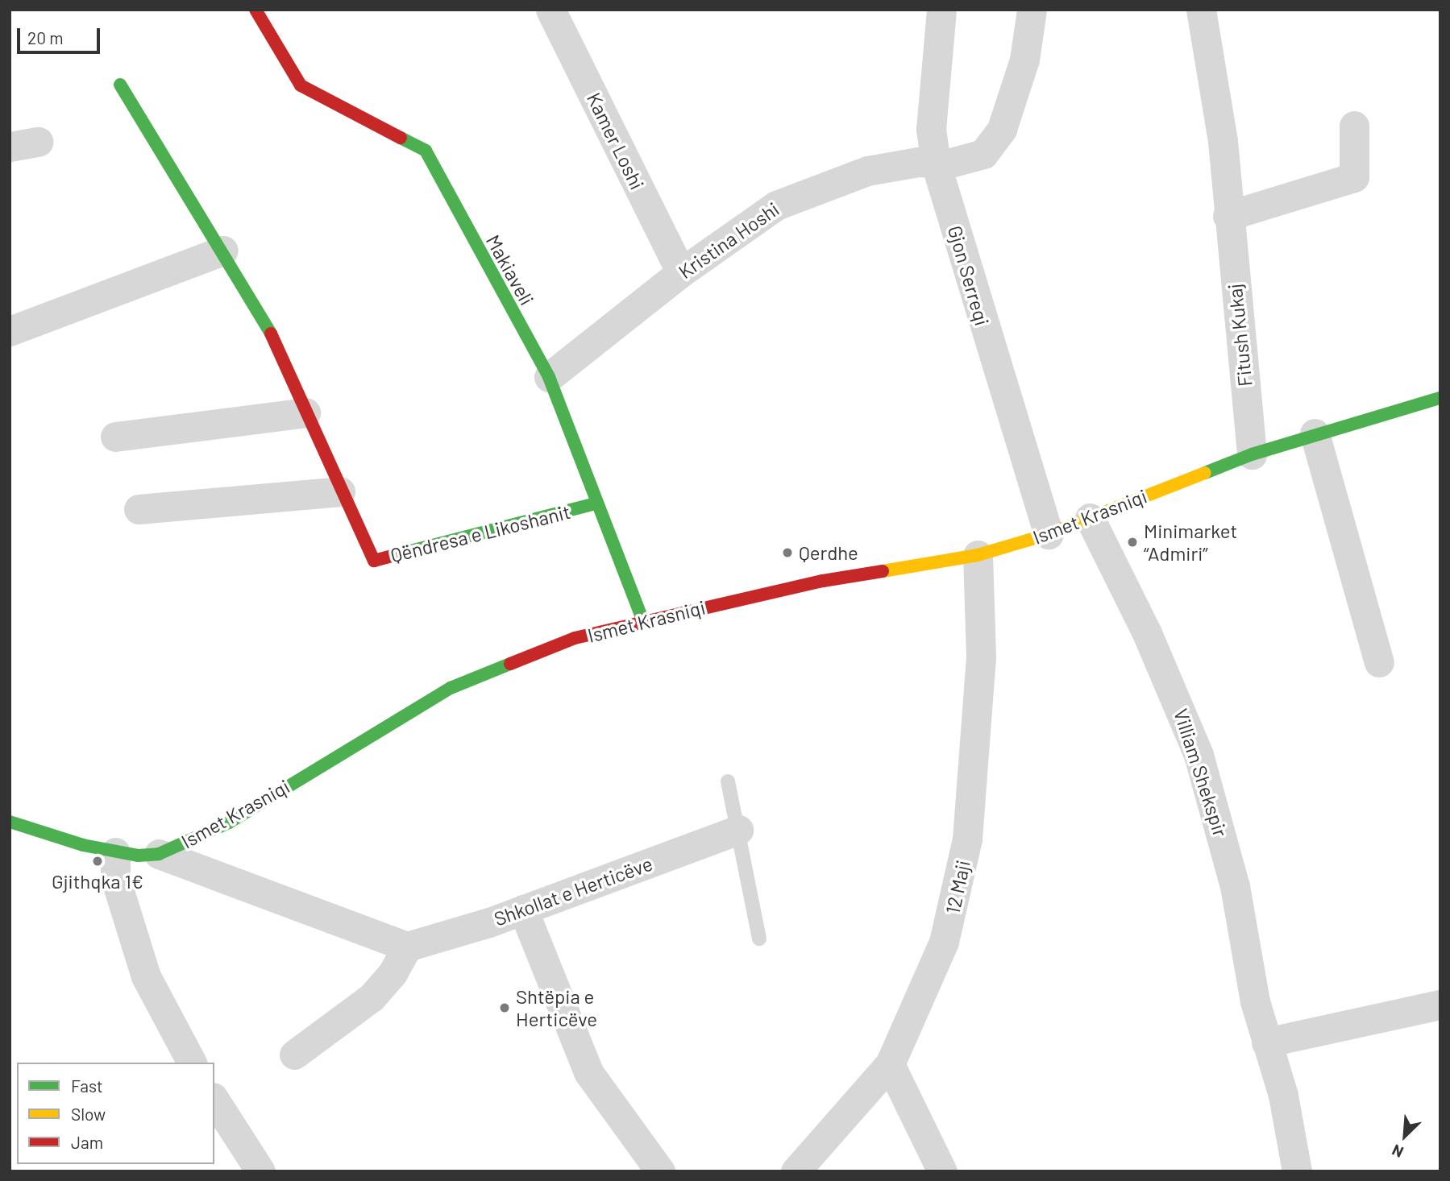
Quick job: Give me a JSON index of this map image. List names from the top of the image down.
{
  "streets": {
    "street": [
      "Kamer Loshi",
      "Kristina Hoshi",
      "Makiaveli",
      "Gjon Serreqi",
      "Fitush Kukaj",
      "Ismet Krasniqi",
      "Qëndresa e Likoshanit",
      "Villiam Shekspir",
      "12 Maji",
      "Shkollat e Herticëve"
    ]
  },
  "crossings": [
    ["Kamer Loshi", "Kristina Hoshi"],
    ["Kristina Hoshi", "Makiaveli"],
    ["Kristina Hoshi", "Gjon Serreqi"],
    ["Makiaveli", "Ismet Krasniqi"],
    ["Makiaveli", "Qëndresa e Likoshanit"],
    ["Gjon Serreqi", "Ismet Krasniqi"],
    ["Fitush Kukaj", "Ismet Krasniqi"],
    ["Ismet Krasniqi", "Villiam Shekspir"],
    ["Ismet Krasniqi", "12 Maji"]
  ],
  "places": [
    "Minimarket “Admiri”",
    "Qerdhe",
    "Gjithqka 1€",
    "Shtëpia e Herticëve"
  ],
  "legend": ["Fast", "Slow", "Jam"],
  "scale_bar": "20 m",
  "north": "bottom left"
}
